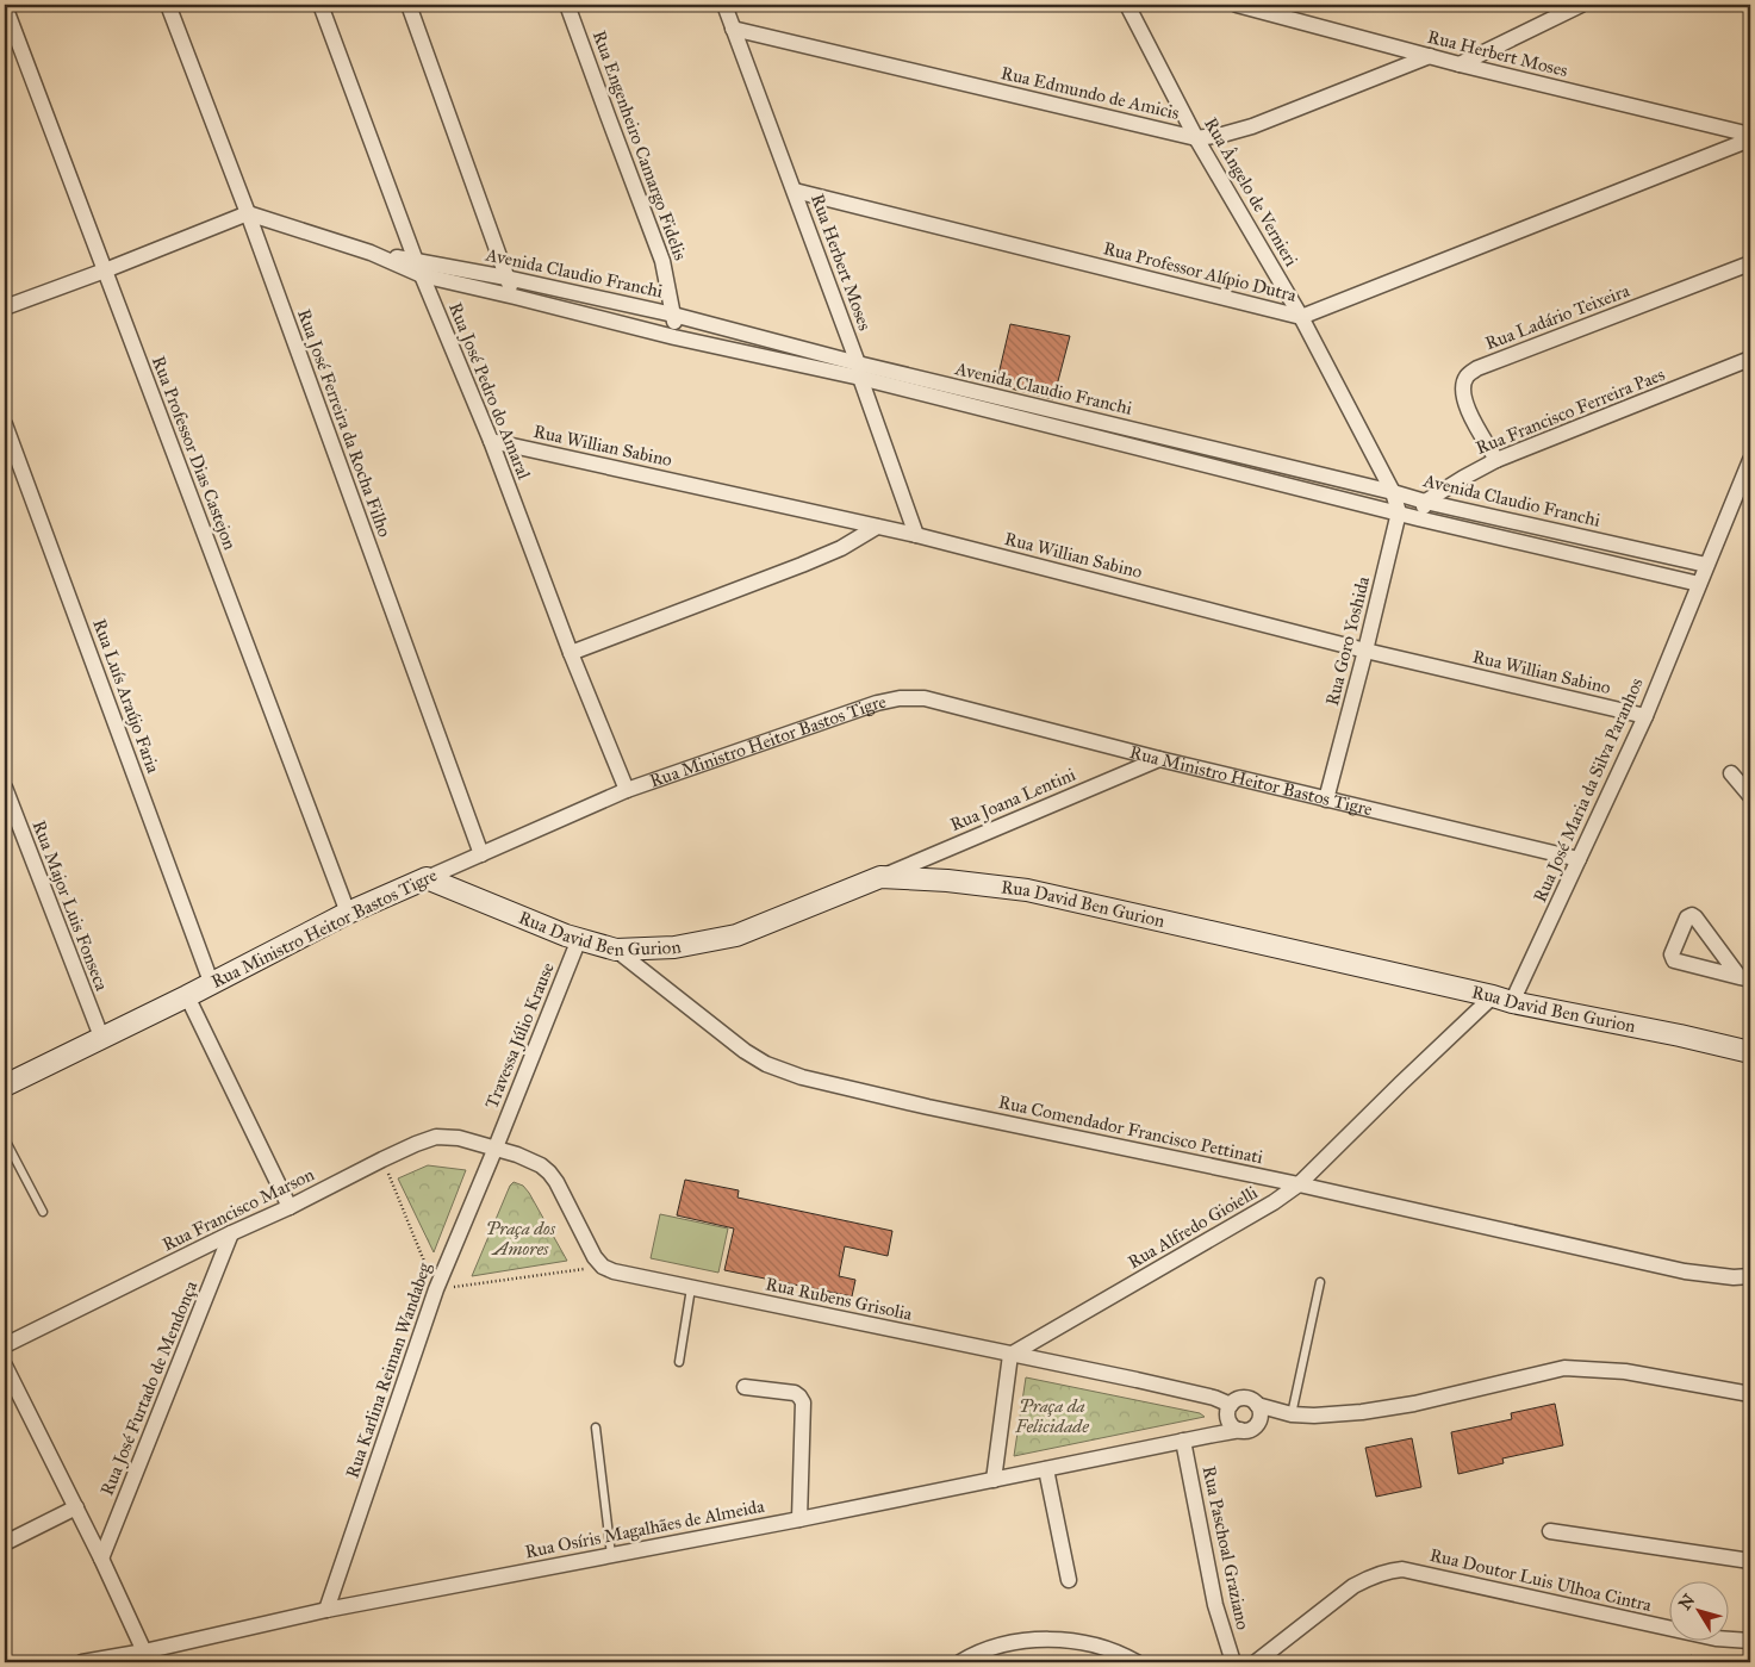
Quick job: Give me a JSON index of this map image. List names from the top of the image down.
{
  "streets": {
    "street": [
      "Rua Herbert Moses",
      "Rua Edmundo de Amicis",
      "Rua Engenheiro Camargo Fidelis",
      "Rua Ângelo de Vernieri",
      "Rua Professor Alípio Dutra",
      "Avenida Claudio Franchi",
      "Rua Ladário Teixeira",
      "Rua José Pedro do Amaral",
      "Rua Francisco Ferreira Paes",
      "Rua José Ferreira da Rocha Filho",
      "Rua Willian Sabino",
      "Rua Professor Dias Castejon",
      "Rua Goro Yoshida",
      "Rua Luís Araújo Faria",
      "Rua Ministro Heitor Bastos Tigre",
      "Rua José Maria da Silva Paranhos",
      "Rua Joana Lentini",
      "Rua David Ben Gurion",
      "Rua Major Luis Fonseca",
      "Travessa Júlio Krause",
      "Rua Comendador Francisco Pettinati",
      "Rua Francisco Marson",
      "Rua Alfredo Gioielli",
      "Rua Rubens Grisolia",
      "Rua Karlina Reiman Wandabeg",
      "Rua José Furtado de Mendonça",
      "Rua Osíris Magalhães de Almeida",
      "Rua Paschoal Graziano",
      "Rua Doutor Luis Ulhoa Cintra"
    ]
  },
  "crossings": [
    ["Rua Herbert Moses", "Rua Edmundo de Amicis"],
    ["Rua Herbert Moses", "Rua Professor Alípio Dutra"],
    ["Rua Herbert Moses", "Avenida Claudio Franchi"],
    ["Rua Herbert Moses", "Rua Willian Sabino"],
    ["Rua Edmundo de Amicis", "Rua Ângelo de Vernieri"],
    ["Rua Engenheiro Camargo Fidelis", "Avenida Claudio Franchi"],
    ["Rua Ângelo de Vernieri", "Rua Professor Alípio Dutra"],
    ["Rua Ângelo de Vernieri", "Avenida Claudio Franchi"],
    ["Rua Ângelo de Vernieri", "Rua Goro Yoshida"],
    ["Avenida Claudio Franchi", "Rua José Pedro do Amaral"],
    ["Avenida Claudio Franchi", "Rua Francisco Ferreira Paes"],
    ["Avenida Claudio Franchi", "Rua José Ferreira da Rocha Filho"],
    ["Avenida Claudio Franchi", "Rua Goro Yoshida"],
    ["Avenida Claudio Franchi", "Rua José Maria da Silva Paranhos"],
    ["Rua Ladário Teixeira", "Rua Francisco Ferreira Paes"],
    ["Rua José Pedro do Amaral", "Rua Willian Sabino"],
    ["Rua José Pedro do Amaral", "Rua Ministro Heitor Bastos Tigre"],
    ["Rua José Ferreira da Rocha Filho", "Rua Ministro Heitor Bastos Tigre"],
    ["Rua Willian Sabino", "Rua Goro Yoshida"],
    ["Rua Willian Sabino", "Rua José Maria da Silva Paranhos"],
    ["Rua Professor Dias Castejon", "Rua Ministro Heitor Bastos Tigre"],
    ["Rua Goro Yoshida", "Rua Ministro Heitor Bastos Tigre"],
    ["Rua Luís Araújo Faria", "Rua Ministro Heitor Bastos Tigre"],
    ["Rua Ministro Heitor Bastos Tigre", "Rua José Maria da Silva Paranhos"],
    ["Rua Ministro Heitor Bastos Tigre", "Rua Joana Lentini"],
    ["Rua Ministro Heitor Bastos Tigre", "Rua David Ben Gurion"],
    ["Rua Ministro Heitor Bastos Tigre", "Rua Major Luis Fonseca"],
    ["Rua José Maria da Silva Paranhos", "Rua David Ben Gurion"],
    ["Rua José Maria da Silva Paranhos", "Rua Alfredo Gioielli"],
    ["Rua Joana Lentini", "Rua David Ben Gurion"],
    ["Rua David Ben Gurion", "Travessa Júlio Krause"],
    ["Rua David Ben Gurion", "Rua Comendador Francisco Pettinati"],
    ["Rua David Ben Gurion", "Rua Alfredo Gioielli"],
    ["Travessa Júlio Krause", "Rua Francisco Marson"],
    ["Travessa Júlio Krause", "Rua Karlina Reiman Wandabeg"],
    ["Rua Comendador Francisco Pettinati", "Rua Alfredo Gioielli"],
    ["Rua Francisco Marson", "Rua Karlina Reiman Wandabeg"],
    ["Rua Francisco Marson", "Rua José Furtado de Mendonça"],
    ["Rua Alfredo Gioielli", "Rua Rubens Grisolia"],
    ["Rua Rubens Grisolia", "Rua Osíris Magalhães de Almeida"],
    ["Rua Karlina Reiman Wandabeg", "Rua Osíris Magalhães de Almeida"],
    ["Rua Osíris Magalhães de Almeida", "Rua Paschoal Graziano"]
  ],
  "parks": ["Praça dos Amores", "Praça da Felicidade"],
  "north": "top left"
}
